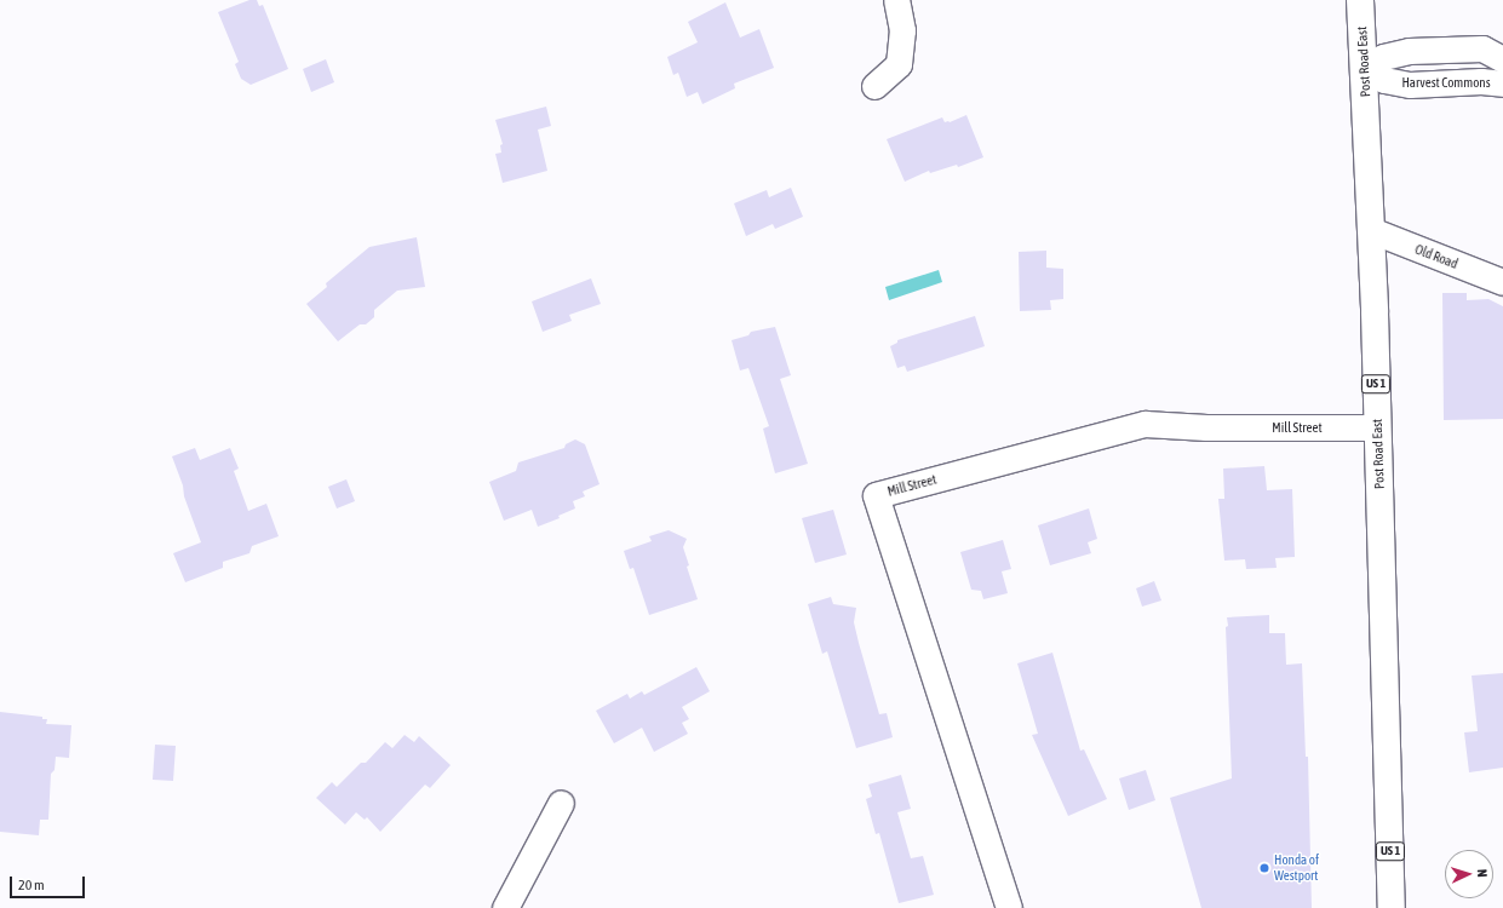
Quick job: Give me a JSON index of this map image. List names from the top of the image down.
{
  "streets": {
    "main road": ["Post Road East", "US 1"],
    "street": ["Harvest Commons", "Old Road", "Mill Street"]
  },
  "crossings": [
    ["Post Road East", "Harvest Commons"],
    ["Post Road East", "Old Road"],
    ["Post Road East", "Mill Street"]
  ],
  "places": ["Honda of Westport"],
  "scale_bar": "20 m",
  "north": "right"
}
